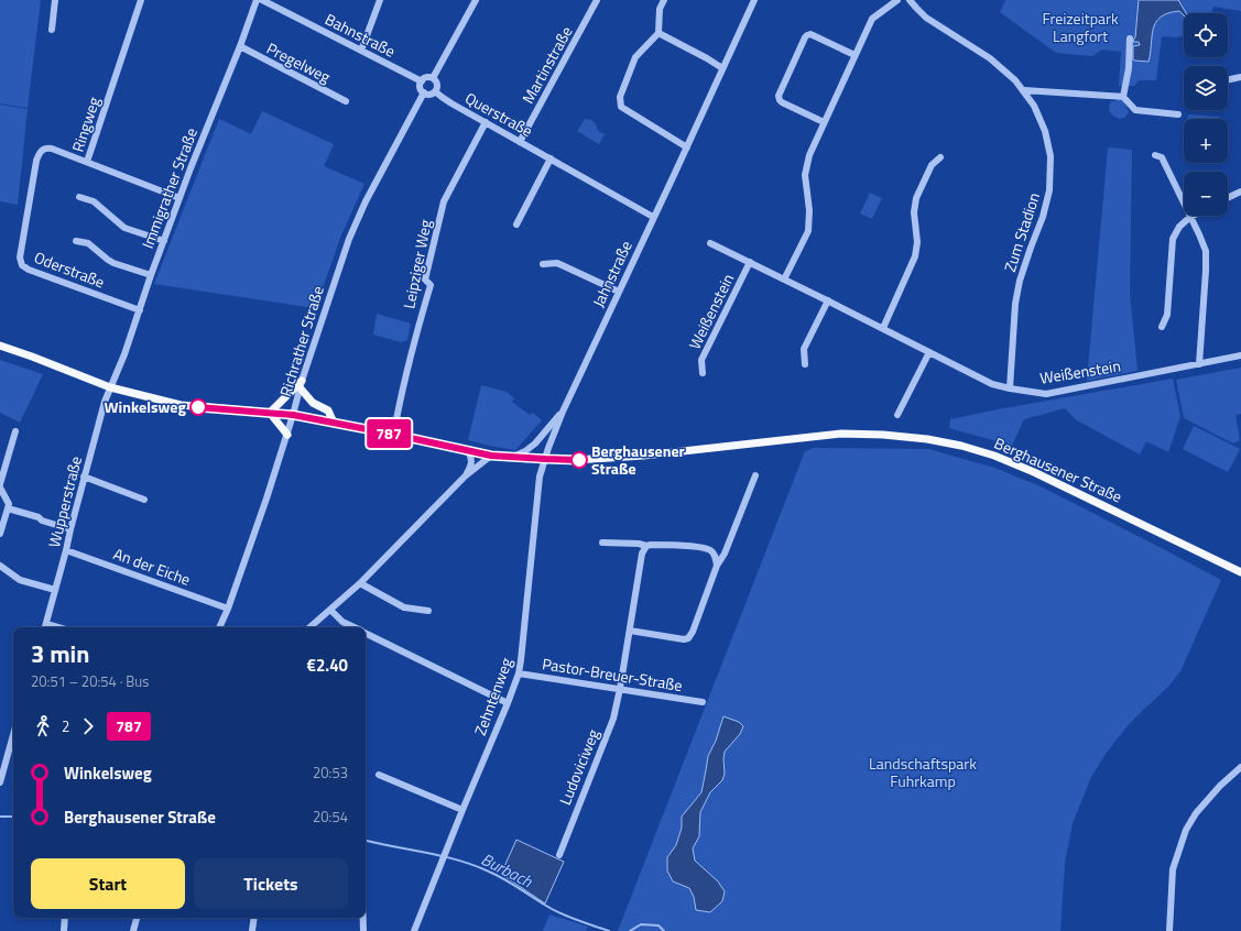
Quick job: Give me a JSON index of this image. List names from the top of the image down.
{
  "streets": {
    "main road": ["Berghausener Straße"],
    "street": [
      "Bahnstraße",
      "Pregelweg",
      "Martinstraße",
      "Querstraße",
      "Ringweg",
      "Immigrather Straße",
      "Zum Stadion",
      "Leipziger Weg",
      "Oderstraße",
      "Jahnstraße",
      "Weißenstein",
      "Richrather Straße",
      "Wupperstraße",
      "An der Eiche",
      "Pastor-Breuer-Straße",
      "Zehntenweg",
      "Ludoviciweg"
    ]
  },
  "crossings": [
    ["Bahnstraße", "Querstraße"],
    ["Bahnstraße", "Richrather Straße"],
    ["Pregelweg", "Immigrather Straße"],
    ["Martinstraße", "Querstraße"],
    ["Querstraße", "Leipziger Weg"],
    ["Querstraße", "Jahnstraße"],
    ["Querstraße", "Richrather Straße"],
    ["Ringweg", "Immigrather Straße"],
    ["Ringweg", "Oderstraße"],
    ["Immigrather Straße", "Oderstraße"],
    ["Immigrather Straße", "Wupperstraße"],
    ["Zum Stadion", "Weißenstein"],
    ["Jahnstraße", "Berghausener Straße"],
    ["Jahnstraße", "Zehntenweg"],
    ["Richrather Straße", "An der Eiche"],
    ["Berghausener Straße", "Zehntenweg"],
    ["Wupperstraße", "An der Eiche"],
    ["Pastor-Breuer-Straße", "Zehntenweg"],
    ["Pastor-Breuer-Straße", "Ludoviciweg"]
  ],
  "water": ["Burbach"],
  "parks": ["Freizeitpark Langfort", "Landschaftspark Fuhrkamp"],
  "places": ["Winkelsweg", "Berghausener Straße"],
  "lines": ["bus line 787"],
  "page": {
    "on_map": "787",
    "map_buttons": ["+", "−"],
    "heading": ["3 min", "20:51 – 20:54 · Bus", "€2.40"],
    "legs": ["2", "787"],
    "list": [
      {
        "name": "Winkelsweg",
        "value": "20:53"
      },
      {
        "name": "Berghausener Straße",
        "value": "20:54"
      }
    ],
    "buttons": ["Start", "Tickets"]
  }
}
